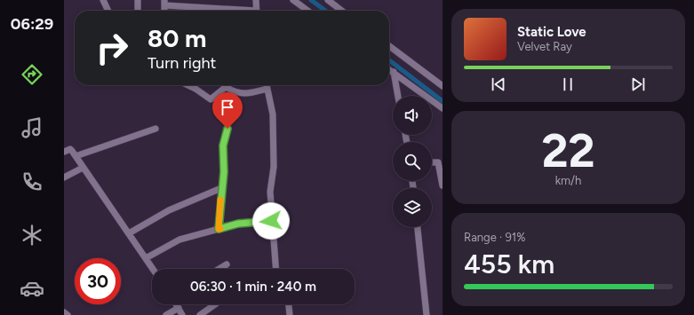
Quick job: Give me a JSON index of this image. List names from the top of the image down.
{
  "page": {
    "tabs": "06:29",
    "turn": ["80 m", "Turn right"],
    "song": ["Static Love", "Velvet Ray"],
    "tile": [
      ["22", "km/h"],
      ["Range · 91%", "455 km"]
    ],
    "limit": "30",
    "trip": "06:30 · 1 min · 240 m"
  }
}
